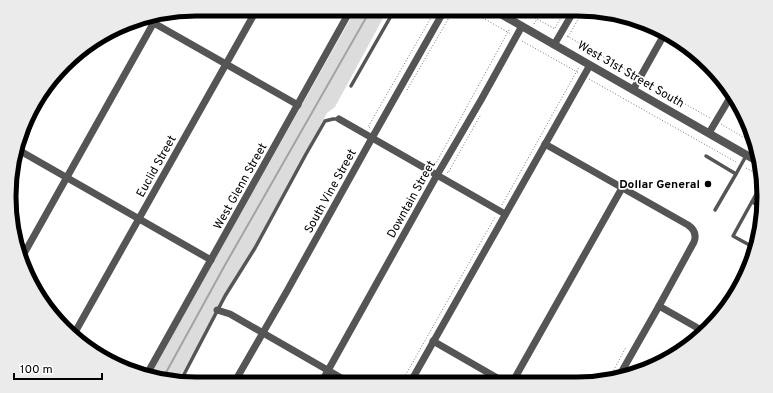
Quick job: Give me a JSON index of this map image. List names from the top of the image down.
{
  "streets": {
    "street": [
      "West 31st Street South",
      "Euclid Street",
      "West Glenn Street",
      "South Vine Street",
      "Downtain Street"
    ]
  },
  "crossings": [
    ["West 31st Street South", "Downtain Street"]
  ],
  "places": ["Dollar General"],
  "scale_bar": "100 m"
}
